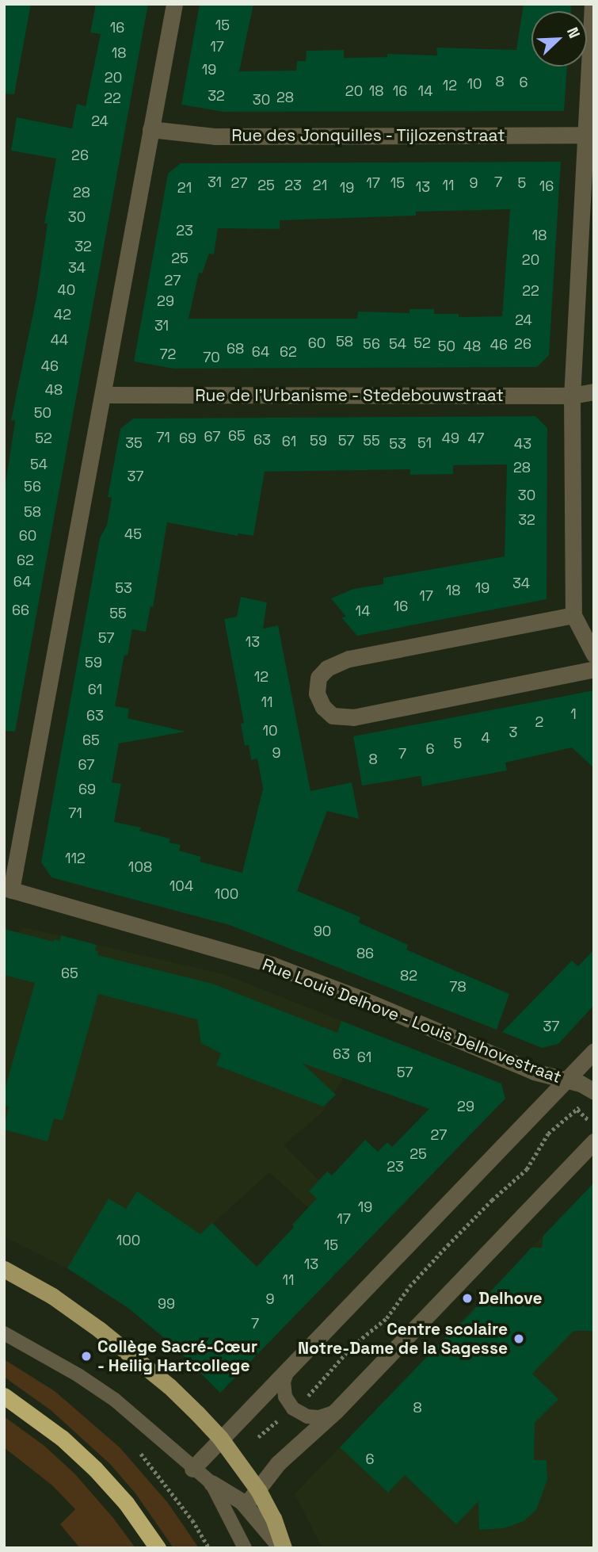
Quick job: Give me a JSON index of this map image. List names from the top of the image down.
{
  "streets": {
    "street": ["Rue des Jonquilles - Tijlozenstraat", "Rue de l'Urbanisme - Stedebouwstraat", "Rue Louis Delhove - Louis Delhovestraat"]
  },
  "places": ["Delhove", "Centre scolaire Notre-Dame de la Sagesse", "Collège Sacré-Cœur - Heilig Hartcollege"],
  "house_numbers": [
    "15",
    "16",
    "17",
    "18",
    "19",
    "20",
    "8",
    "6",
    "10",
    "12",
    "20",
    "18",
    "16",
    "14",
    "32",
    "28",
    "22",
    "30",
    "24",
    "26",
    "31",
    "7",
    "27",
    "17",
    "15",
    "9",
    "5",
    "25",
    "23",
    "21",
    "11",
    "16",
    "13",
    "21",
    "19",
    "28",
    "30",
    "23",
    "18",
    "32",
    "25",
    "20",
    "34",
    "27",
    "40",
    "22",
    "29",
    "42",
    "24",
    "31",
    "44",
    "58",
    "60",
    "52",
    "56",
    "54",
    "26",
    "46",
    "50",
    "48",
    "68",
    "64",
    "62",
    "72",
    "70",
    "46",
    "48",
    "50",
    "65",
    "67",
    "71",
    "52",
    "69",
    "49",
    "47",
    "63",
    "59",
    "57",
    "55",
    "61",
    "35",
    "51",
    "53",
    "43",
    "54",
    "28",
    "37",
    "56",
    "30",
    "58",
    "32",
    "45",
    "60",
    "62",
    "64",
    "34",
    "53",
    "19",
    "18",
    "17",
    "16",
    "66",
    "14",
    "55",
    "57",
    "13",
    "59",
    "12",
    "61",
    "11",
    "1",
    "63",
    "2",
    "10",
    "3",
    "4",
    "65",
    "5",
    "6",
    "9",
    "7",
    "8",
    "67",
    "69",
    "71",
    "112",
    "108",
    "104",
    "100",
    "90",
    "86",
    "65",
    "82",
    "78",
    "37",
    "63",
    "61",
    "57",
    "29",
    "27",
    "25",
    "23",
    "19",
    "17",
    "100",
    "15",
    "13",
    "11",
    "9",
    "99",
    "7",
    "8",
    "6"
  ],
  "north": "top right"
}
